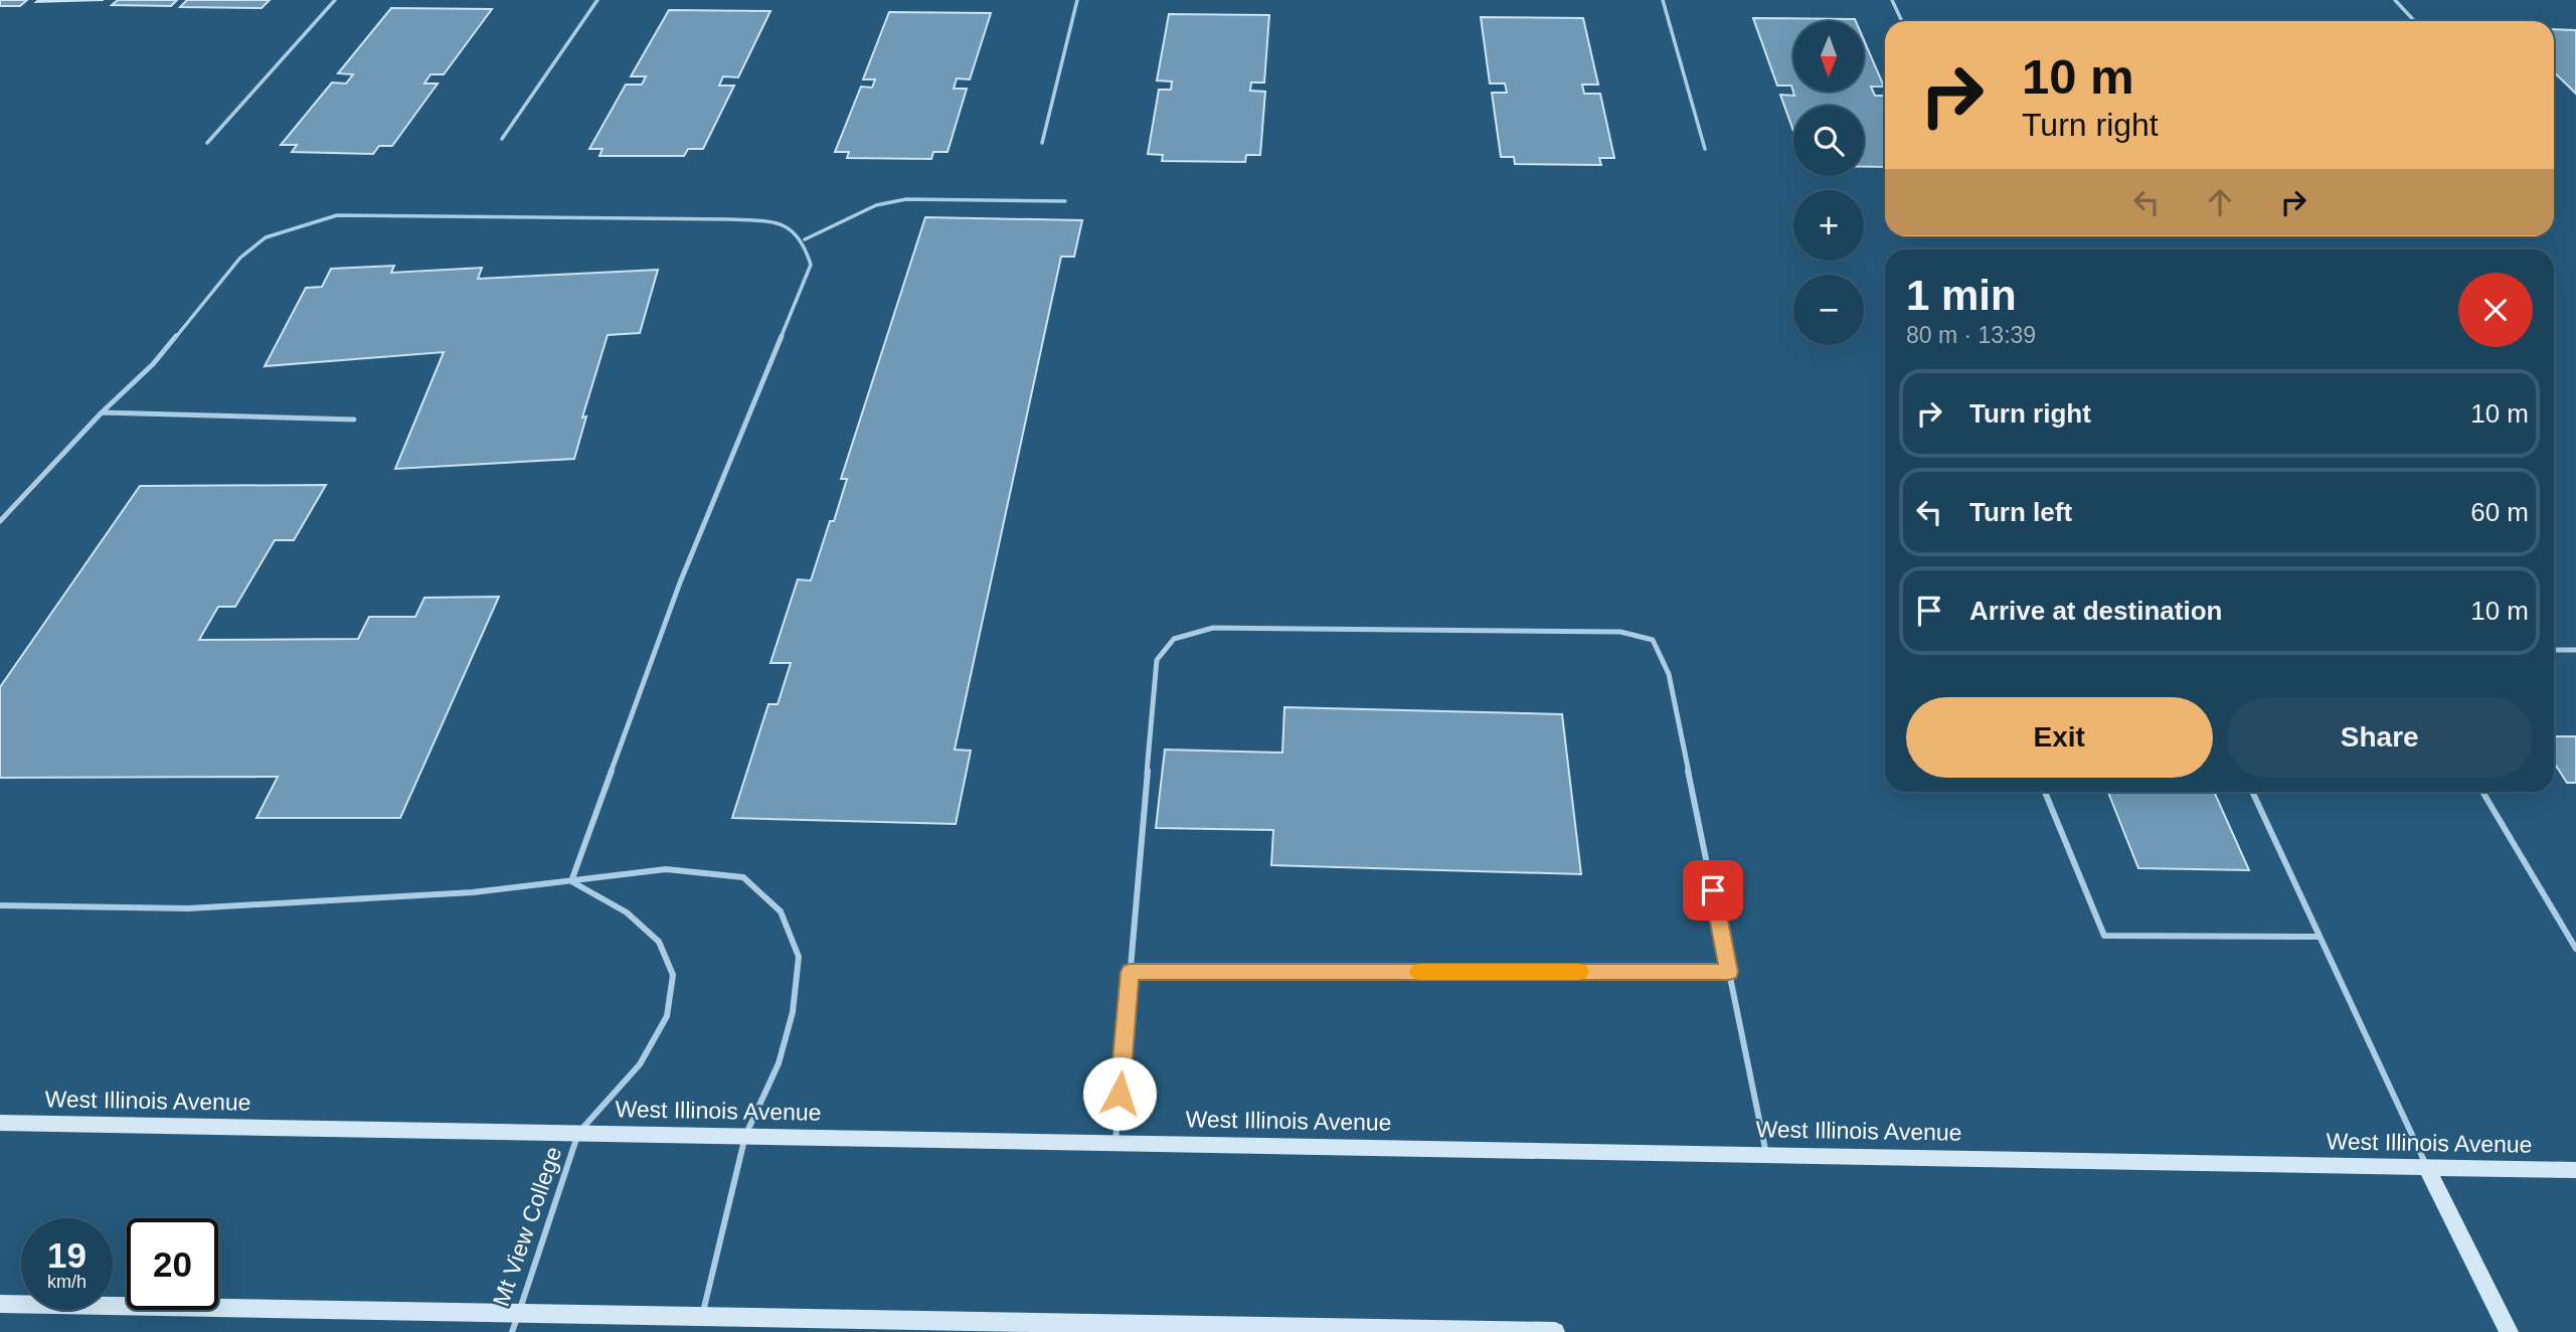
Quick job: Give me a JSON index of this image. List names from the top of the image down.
{
  "streets": {
    "main road": ["West Illinois Avenue"],
    "lane": ["Mt View College"]
  },
  "crossings": [
    ["West Illinois Avenue", "Mt View College"]
  ],
  "north": "bottom",
  "page": {
    "map_buttons": ["+", "−"],
    "turn": ["10 m", "Turn right"],
    "heading": ["1 min", "80 m · 13:39"],
    "list": [
      {
        "name": "Turn right",
        "value": "10 m"
      },
      {
        "name": "Turn left",
        "value": "60 m"
      },
      {
        "name": "Arrive at destination",
        "value": "10 m"
      }
    ],
    "buttons": ["Exit", "Share"],
    "speed": "19 km/h",
    "limit": "20"
  }
}
